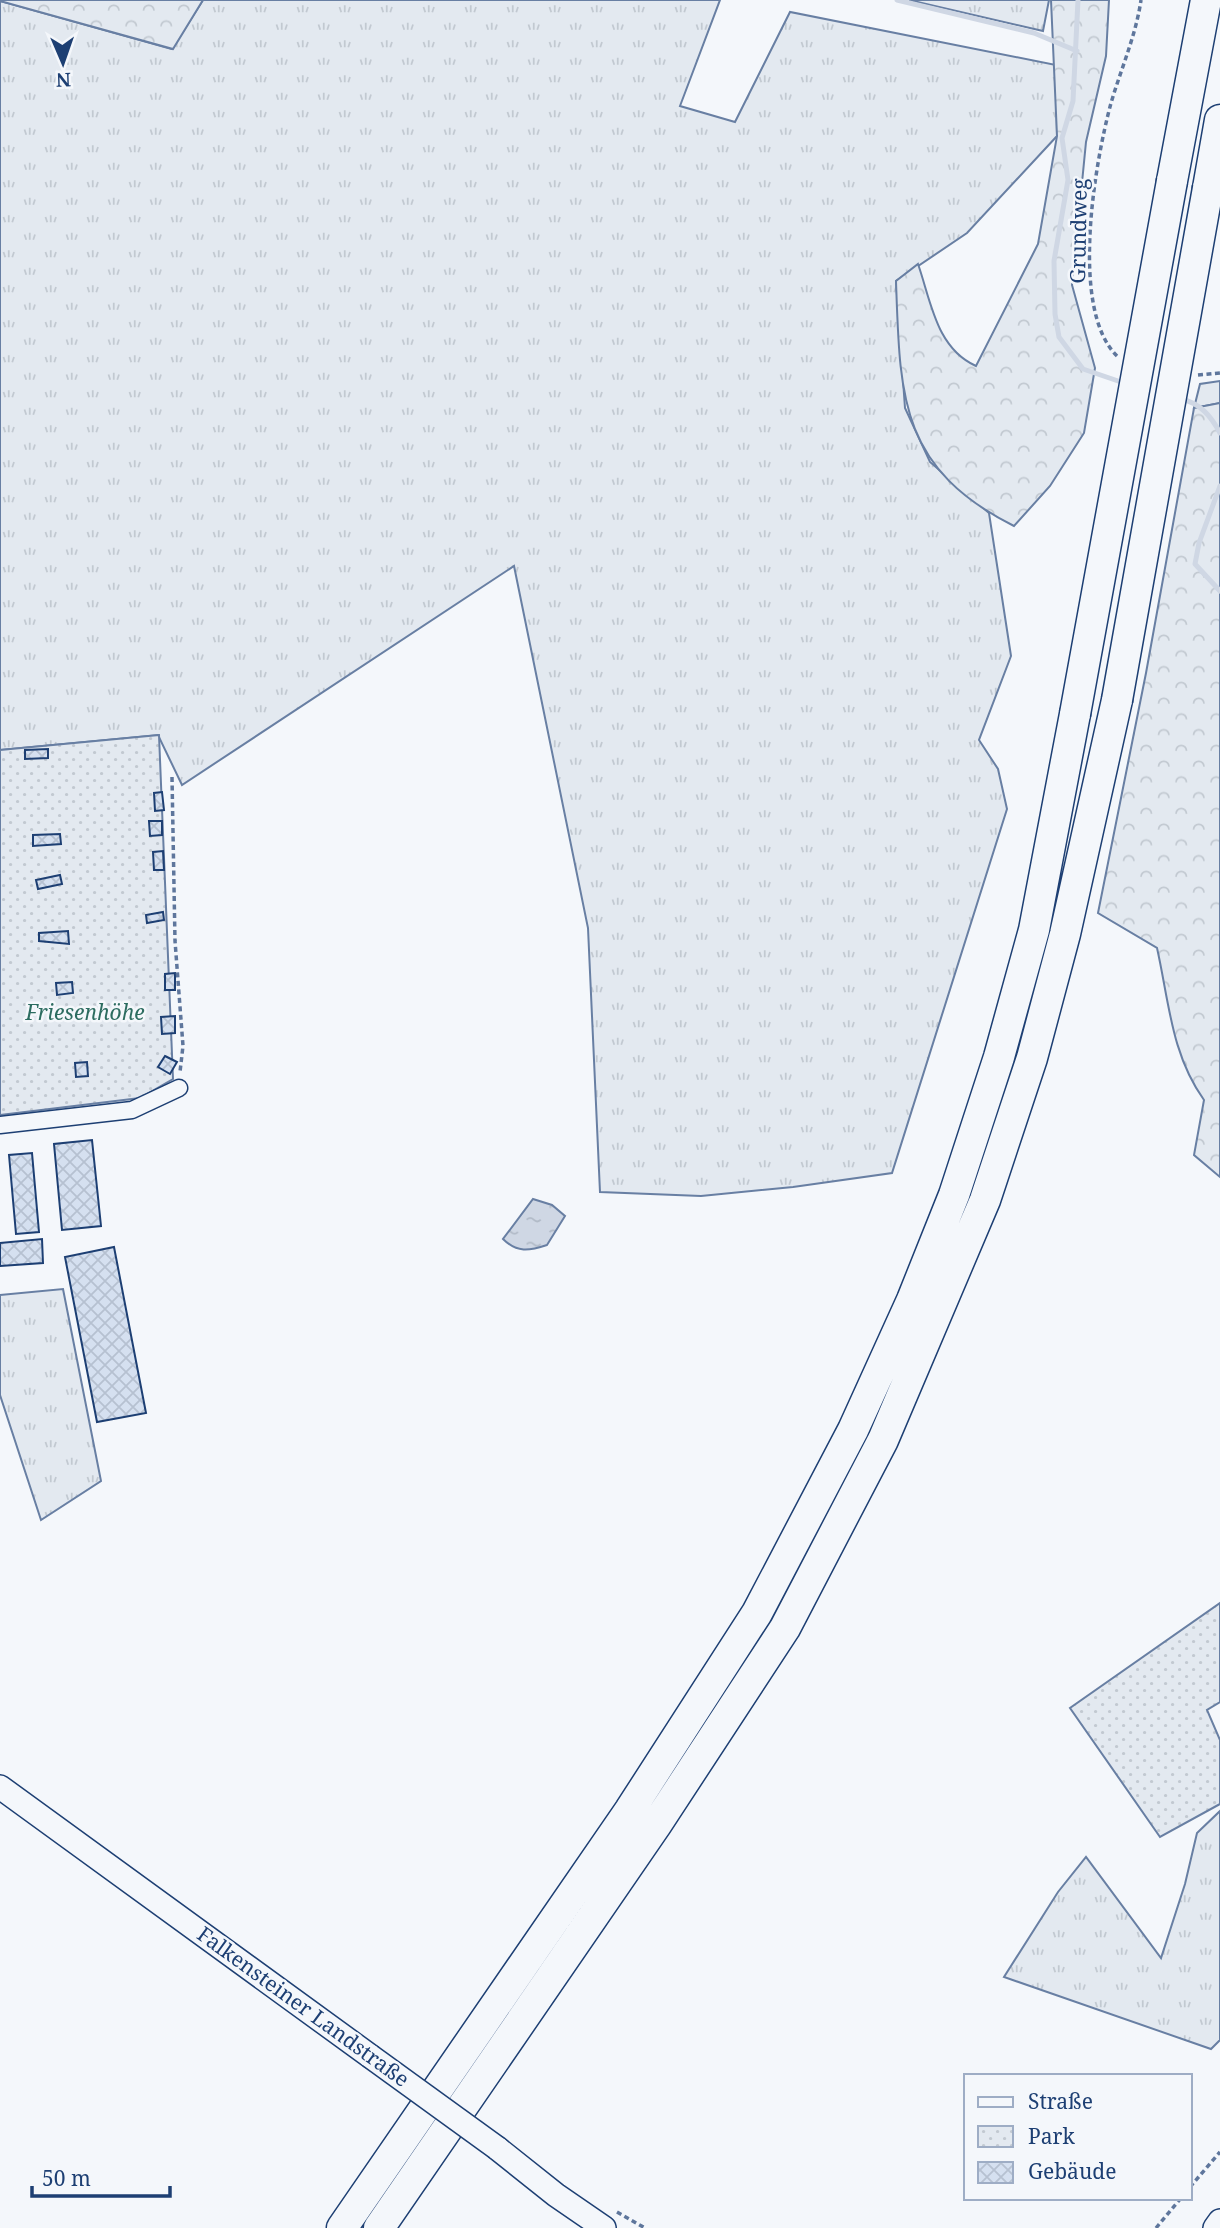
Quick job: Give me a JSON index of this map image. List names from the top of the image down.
{
  "streets": {
    "main road": ["Falkensteiner Landstraße"],
    "path": ["Grundweg"]
  },
  "parks": ["Friesenhöhe"],
  "legend": ["Straße", "Park", "Gebäude"],
  "scale_bar": "50 m",
  "north": "bottom"
}
